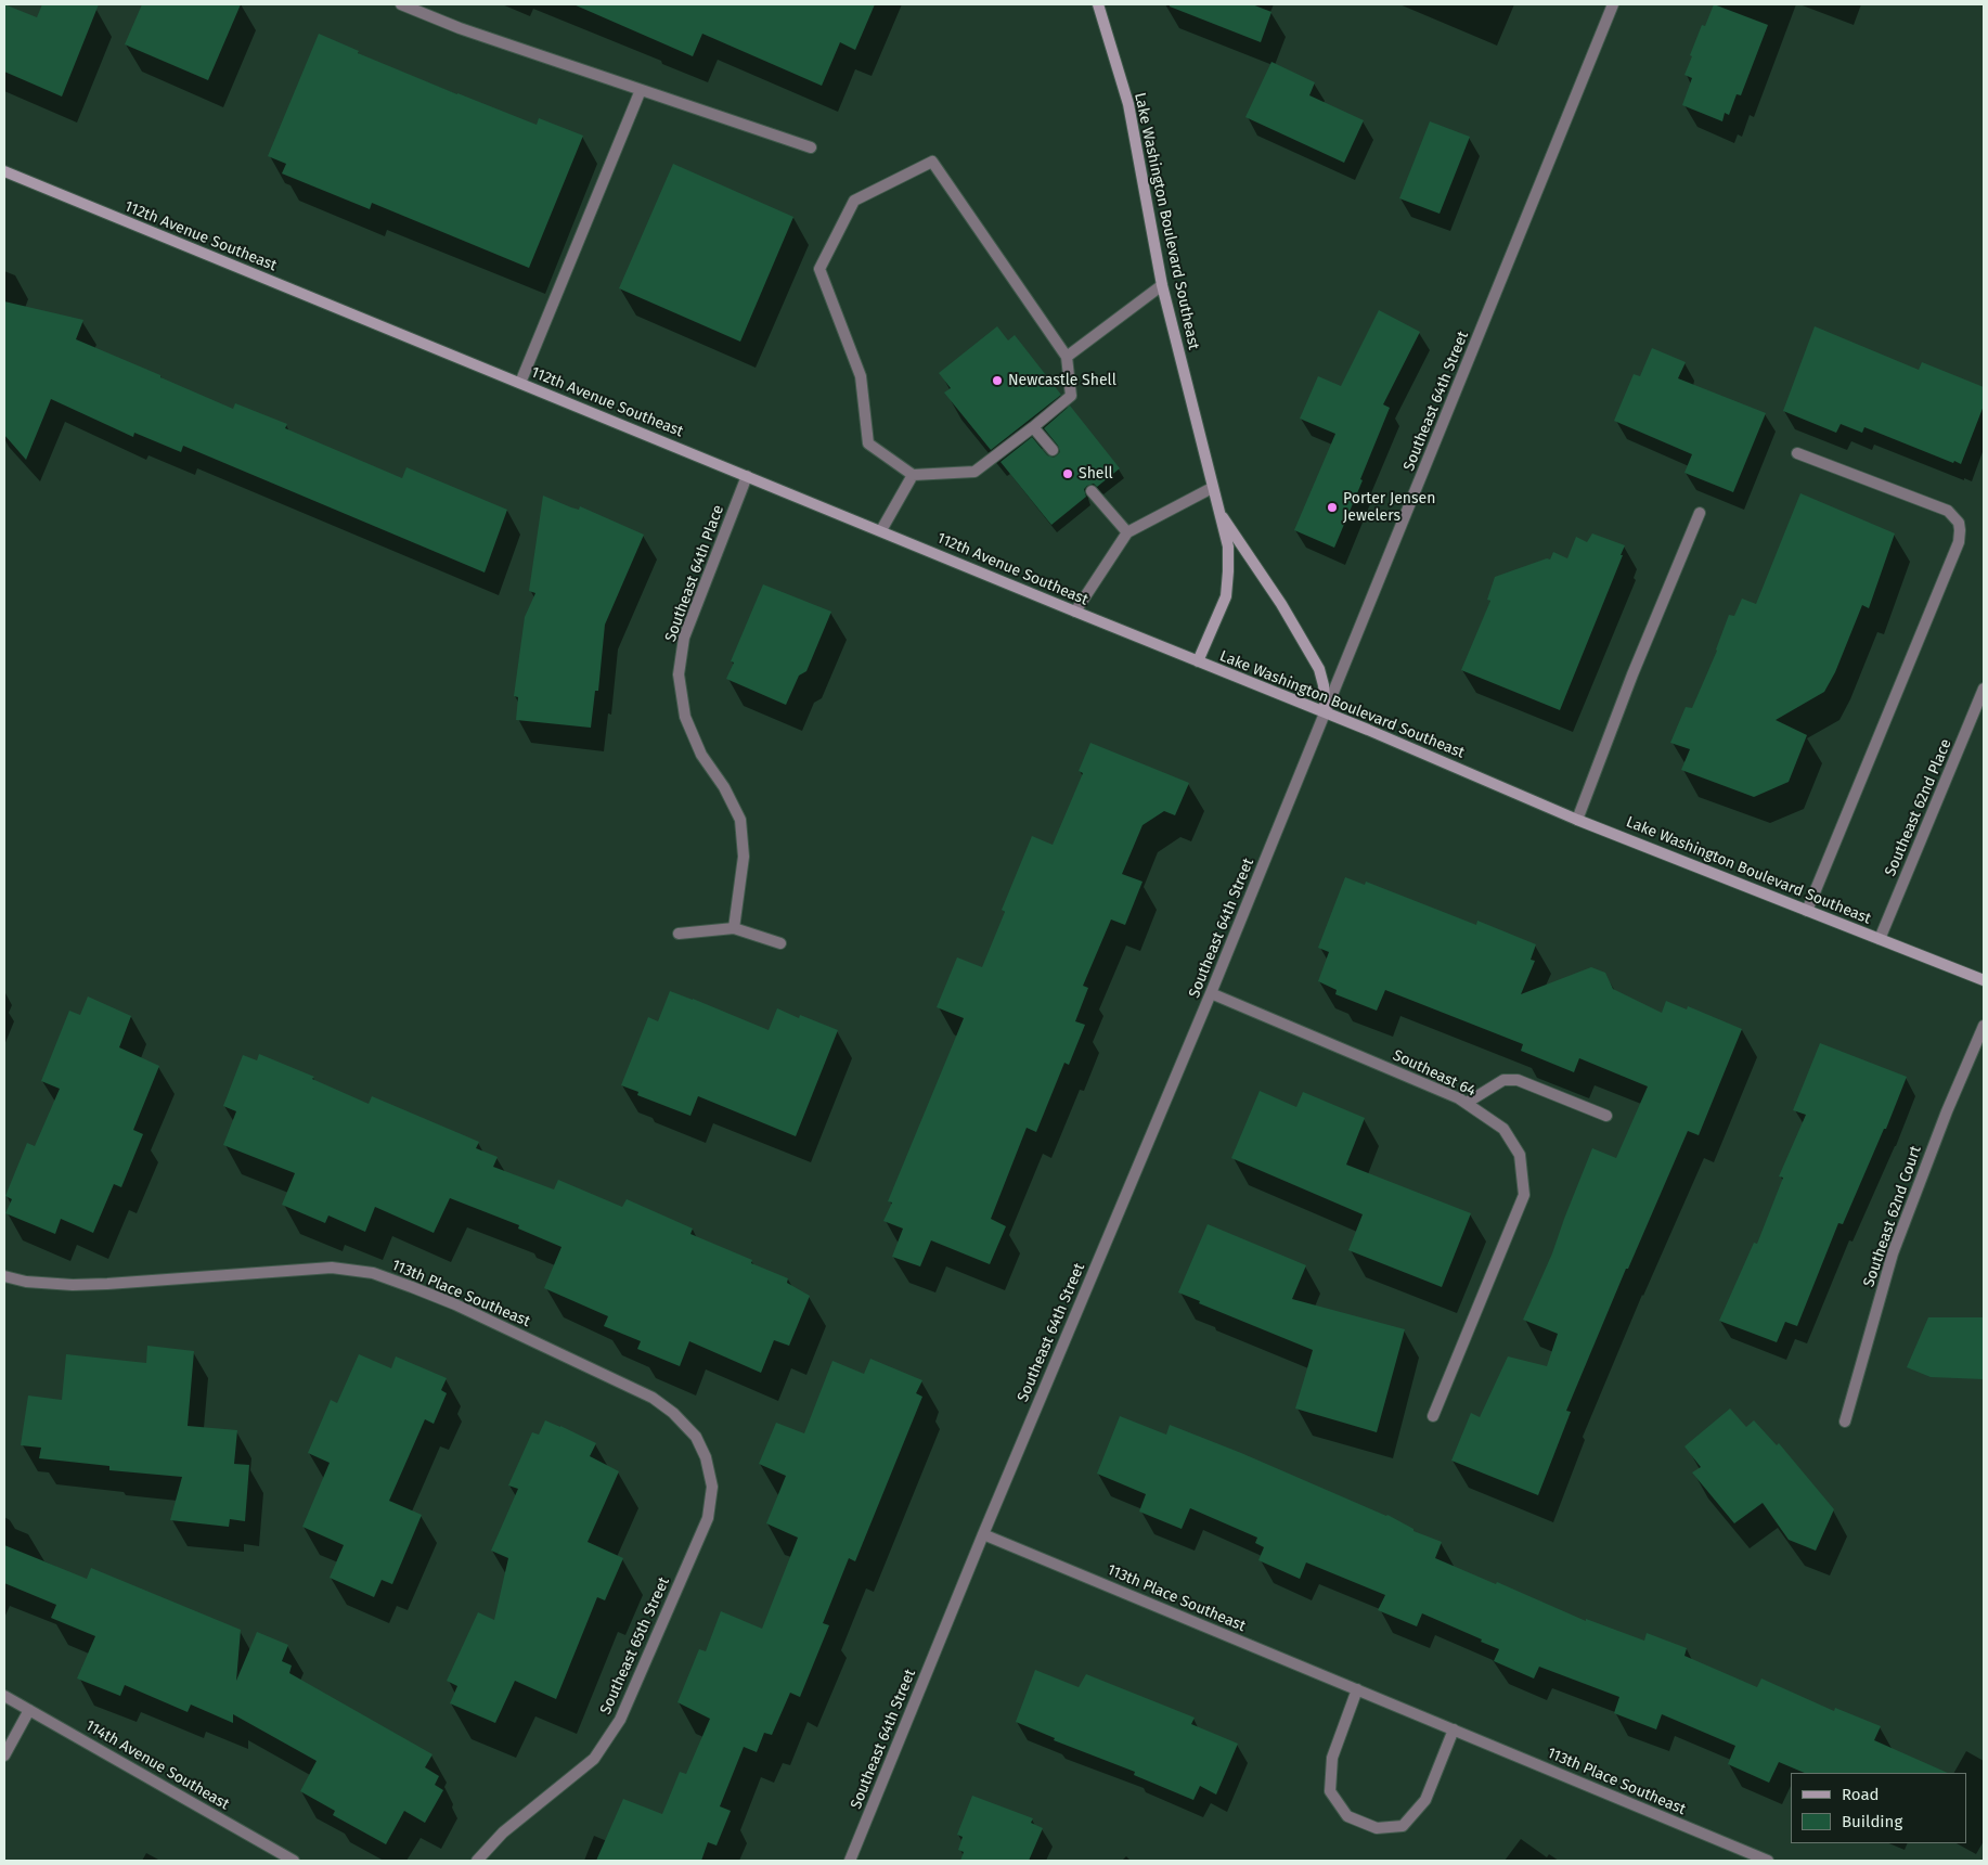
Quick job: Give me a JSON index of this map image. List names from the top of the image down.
{
  "streets": {
    "main road": ["Lake Washington Boulevard Southeast", "112th Avenue Southeast"],
    "street": [
      "Southeast 64th Street",
      "Southeast 64th Place",
      "Southeast 62nd Place",
      "Southeast 64",
      "Southeast 62nd Court",
      "113th Place Southeast",
      "Southeast 65th Street",
      "114th Avenue Southeast"
    ]
  },
  "crossings": [
    ["Lake Washington Boulevard Southeast", "112th Avenue Southeast"],
    ["Lake Washington Boulevard Southeast", "Southeast 64th Street"],
    ["Lake Washington Boulevard Southeast", "Southeast 62nd Place"],
    ["112th Avenue Southeast", "Southeast 64th Place"],
    ["Southeast 64th Street", "Southeast 64"],
    ["Southeast 64th Street", "113th Place Southeast"],
    ["113th Place Southeast", "Southeast 65th Street"]
  ],
  "places": ["Newcastle Shell", "Shell", "Porter Jensen Jewelers"],
  "legend": ["Road", "Building"]
}
